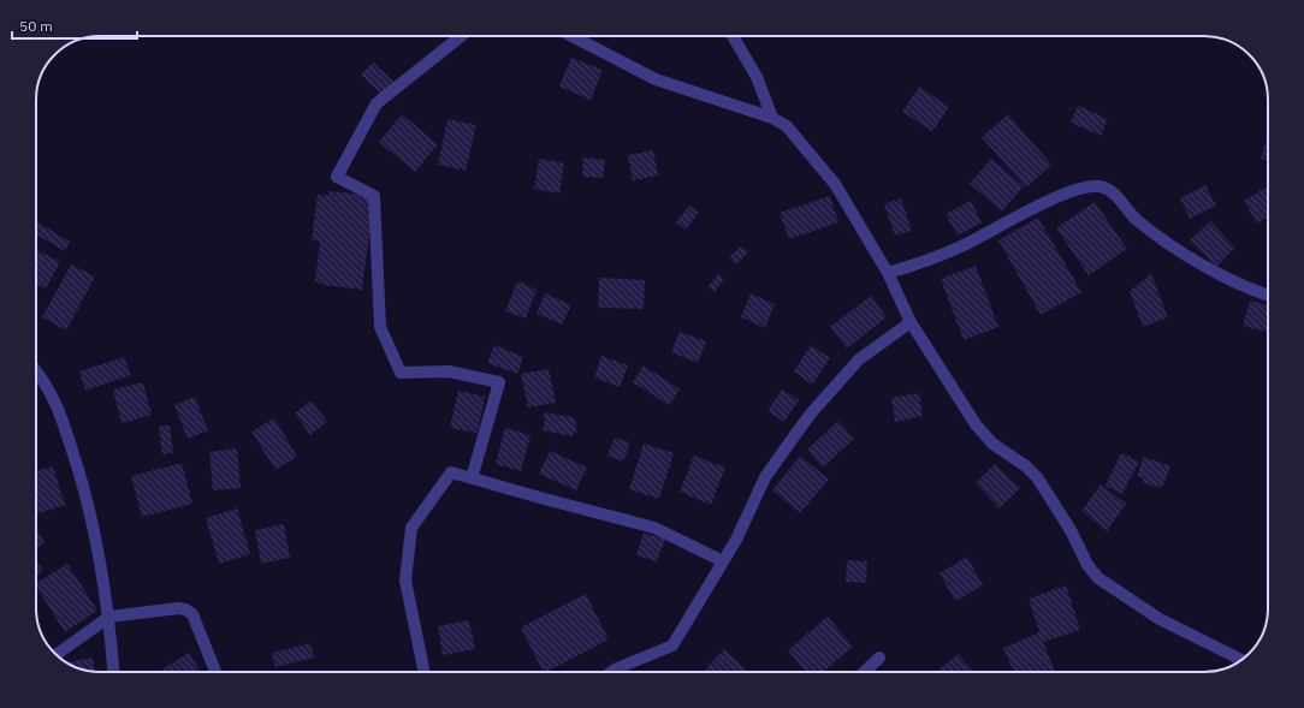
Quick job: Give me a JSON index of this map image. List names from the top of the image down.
{
  "scale_bar": "50 m"
}
